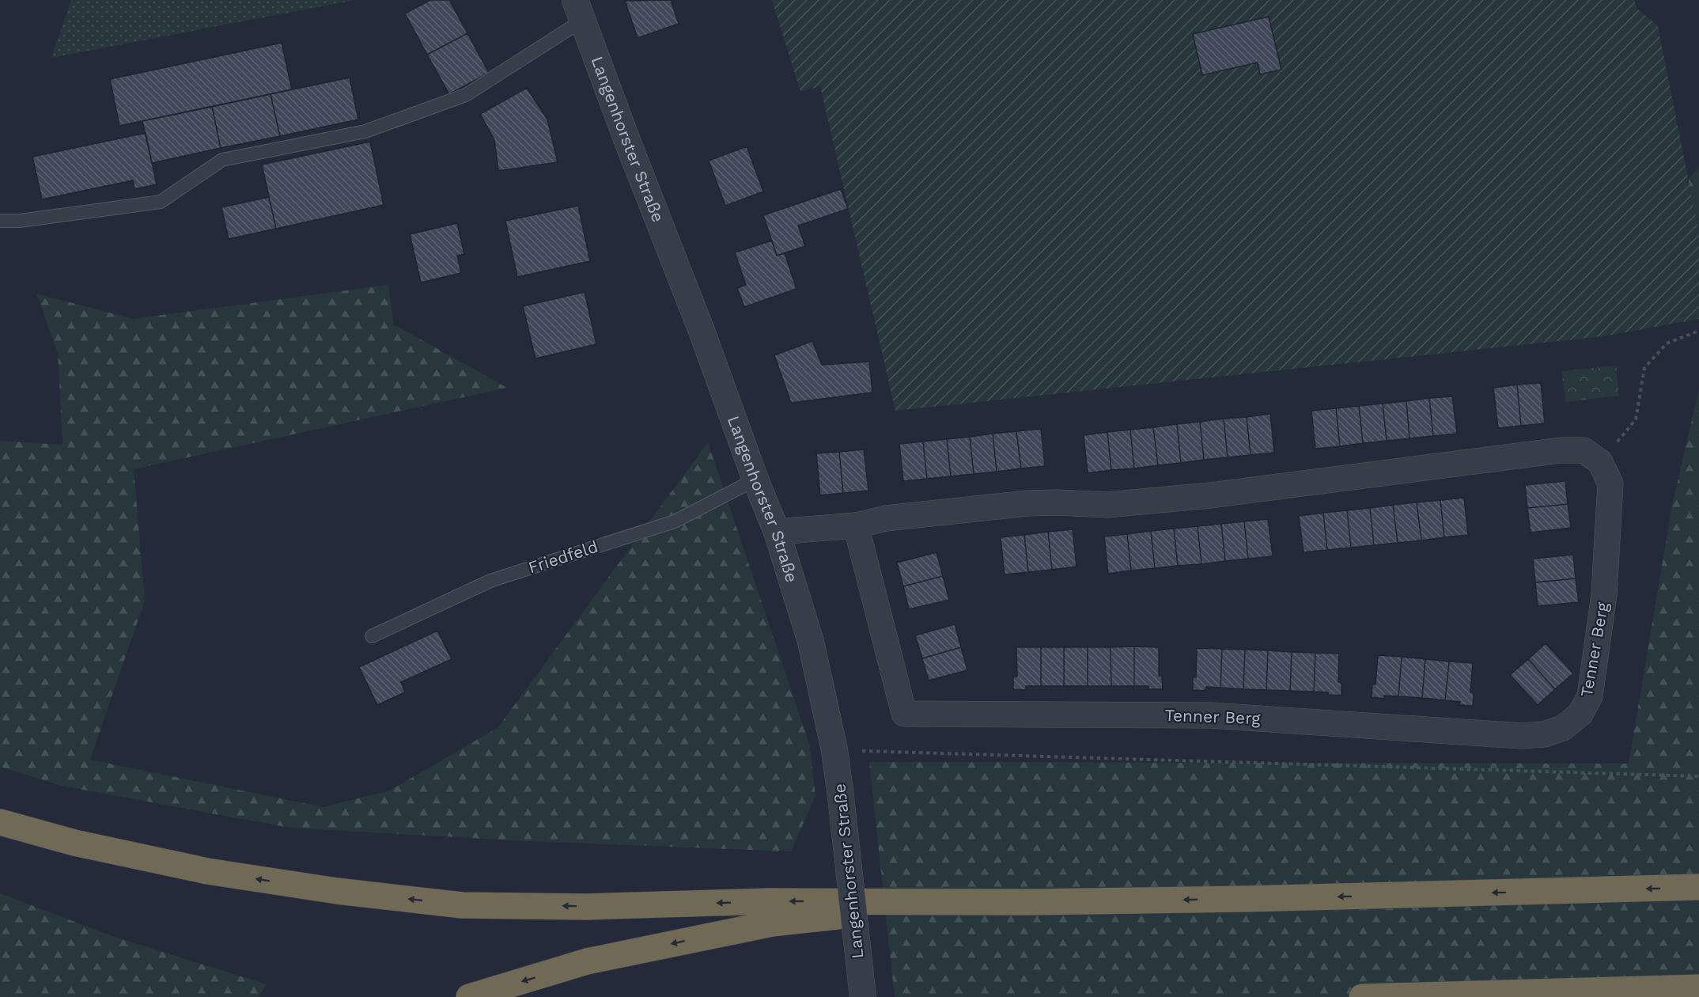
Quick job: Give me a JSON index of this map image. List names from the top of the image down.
{
  "streets": {
    "street": ["Langenhorster Straße", "Tenner Berg"],
    "lane": ["Friedfeld"]
  },
  "crossings": [
    ["Langenhorster Straße", "Friedfeld"]
  ]
}
